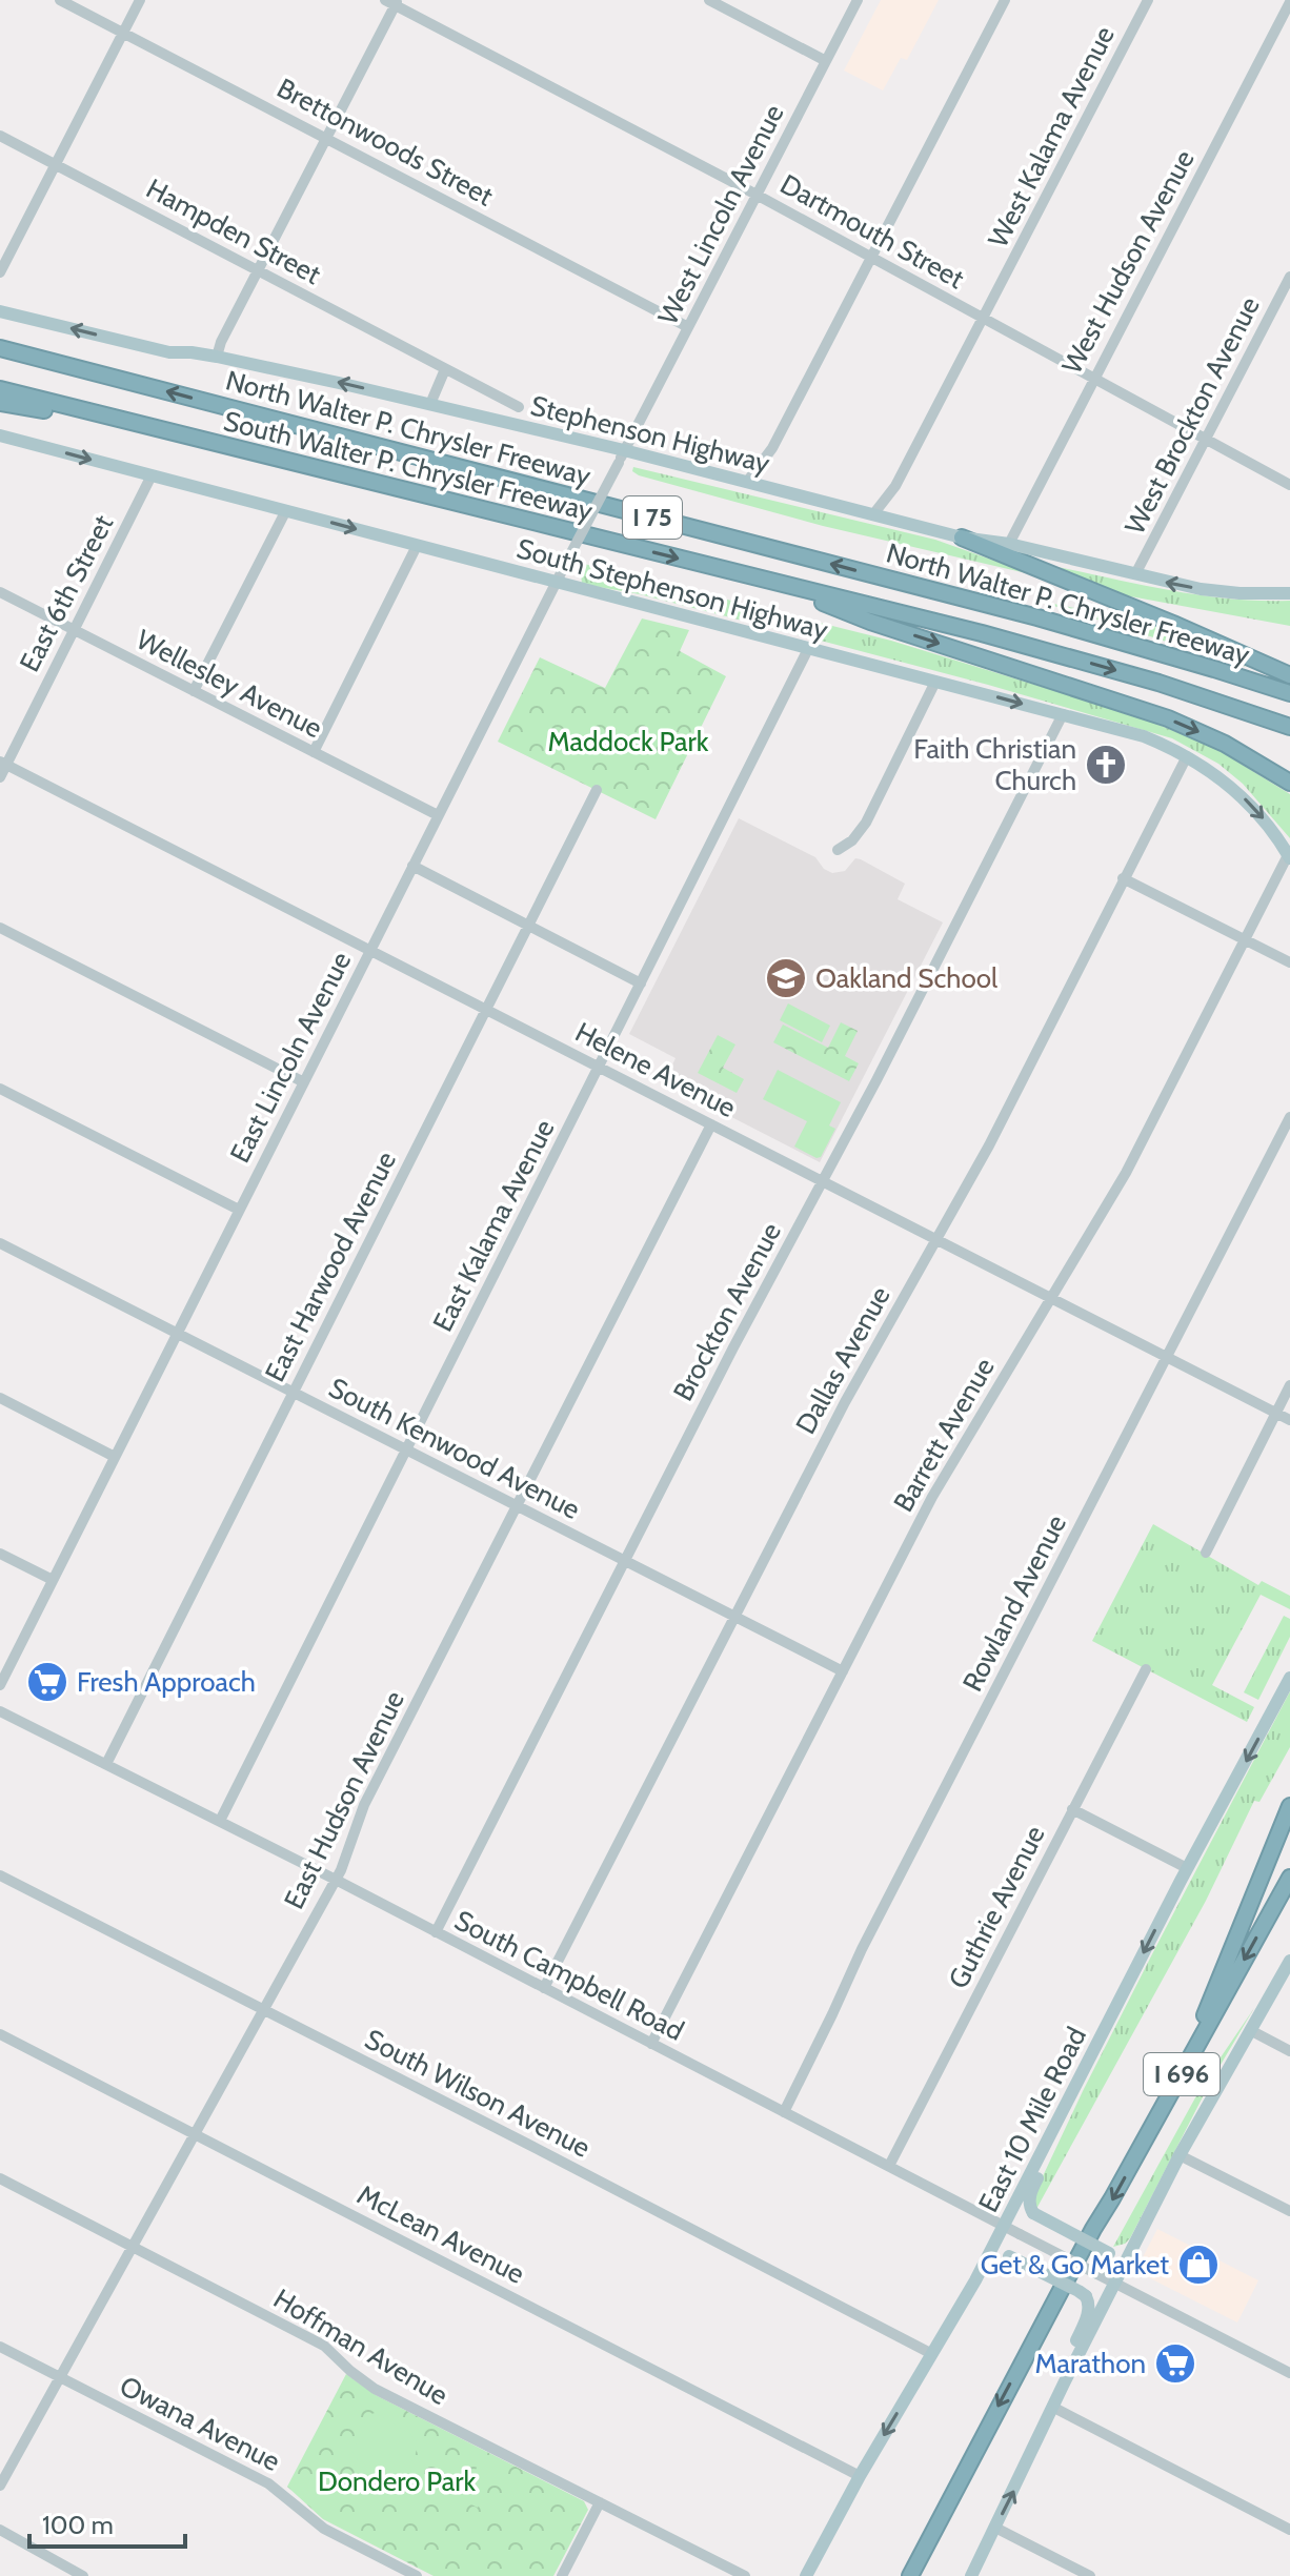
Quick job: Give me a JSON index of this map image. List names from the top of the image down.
{
  "streets": {
    "highway": [
      "North Walter P. Chrysler Freeway",
      "South Walter P. Chrysler Freeway",
      "I 75",
      "I 696"
    ],
    "main road": ["Stephenson Highway", "South Stephenson Highway", "East 10 Mile Road"],
    "street": [
      "West Kalama Avenue",
      "Brettonwoods Street",
      "West Lincoln Avenue",
      "Hampden Street",
      "Dartmouth Street",
      "West Hudson Avenue",
      "West Brockton Avenue",
      "East 6th Street",
      "Wellesley Avenue",
      "East Lincoln Avenue",
      "Helene Avenue",
      "East Kalama Avenue",
      "East Harwood Avenue",
      "Brockton Avenue",
      "Dallas Avenue",
      "Barrett Avenue",
      "South Kenwood Avenue",
      "Rowland Avenue",
      "East Hudson Avenue",
      "Guthrie Avenue",
      "South Campbell Road",
      "South Wilson Avenue",
      "McLean Avenue",
      "Hoffman Avenue",
      "Owana Avenue"
    ]
  },
  "crossings": [
    ["West Kalama Avenue", "Dartmouth Street"],
    ["West Kalama Avenue", "Stephenson Highway"],
    ["Brettonwoods Street", "West Lincoln Avenue"],
    ["West Lincoln Avenue", "Dartmouth Street"],
    ["West Lincoln Avenue", "Stephenson Highway"],
    ["West Lincoln Avenue", "East Lincoln Avenue"],
    ["Dartmouth Street", "West Hudson Avenue"],
    ["Dartmouth Street", "West Brockton Avenue"],
    ["West Hudson Avenue", "Stephenson Highway"],
    ["West Brockton Avenue", "Stephenson Highway"],
    ["Stephenson Highway", "East Lincoln Avenue"],
    ["South Stephenson Highway", "East 6th Street"],
    ["South Stephenson Highway", "East Lincoln Avenue"],
    ["South Stephenson Highway", "East Kalama Avenue"],
    ["South Stephenson Highway", "Brockton Avenue"],
    ["South Stephenson Highway", "Dallas Avenue"],
    ["South Stephenson Highway", "Barrett Avenue"],
    ["East 6th Street", "Wellesley Avenue"],
    ["East 6th Street", "Helene Avenue"],
    ["Wellesley Avenue", "East Lincoln Avenue"],
    ["East Lincoln Avenue", "Helene Avenue"],
    ["East Lincoln Avenue", "South Kenwood Avenue"],
    ["Helene Avenue", "East Kalama Avenue"],
    ["Helene Avenue", "East Harwood Avenue"],
    ["Helene Avenue", "Brockton Avenue"],
    ["Helene Avenue", "Dallas Avenue"],
    ["Helene Avenue", "Barrett Avenue"],
    ["Helene Avenue", "Rowland Avenue"],
    ["Helene Avenue", "East Hudson Avenue"],
    ["East Kalama Avenue", "South Kenwood Avenue"],
    ["East Kalama Avenue", "South Campbell Road"],
    ["East Harwood Avenue", "South Kenwood Avenue"],
    ["East Harwood Avenue", "South Campbell Road"],
    ["Brockton Avenue", "South Kenwood Avenue"],
    ["Brockton Avenue", "South Campbell Road"],
    ["Dallas Avenue", "South Kenwood Avenue"],
    ["Dallas Avenue", "South Campbell Road"],
    ["Barrett Avenue", "South Kenwood Avenue"],
    ["Barrett Avenue", "South Campbell Road"],
    ["South Kenwood Avenue", "East Hudson Avenue"],
    ["Rowland Avenue", "South Campbell Road"],
    ["East Hudson Avenue", "South Campbell Road"],
    ["East Hudson Avenue", "South Wilson Avenue"],
    ["East Hudson Avenue", "McLean Avenue"],
    ["East Hudson Avenue", "Hoffman Avenue"],
    ["East Hudson Avenue", "Owana Avenue"],
    ["Guthrie Avenue", "South Campbell Road"],
    ["South Campbell Road", "East 10 Mile Road"],
    ["South Wilson Avenue", "East 10 Mile Road"],
    ["East 10 Mile Road", "McLean Avenue"]
  ],
  "one_way": ["Stephenson Highway", "South Stephenson Highway", "East 10 Mile Road"],
  "parks": ["Maddock Park", "Dondero Park"],
  "places": {
    "church": ["Faith Christian Church"],
    "school or university": ["Oakland School"],
    "supermarket": ["Fresh Approach", "Marathon"],
    "shop": ["Get & Go Market"]
  },
  "scale_bar": "100 m"
}
